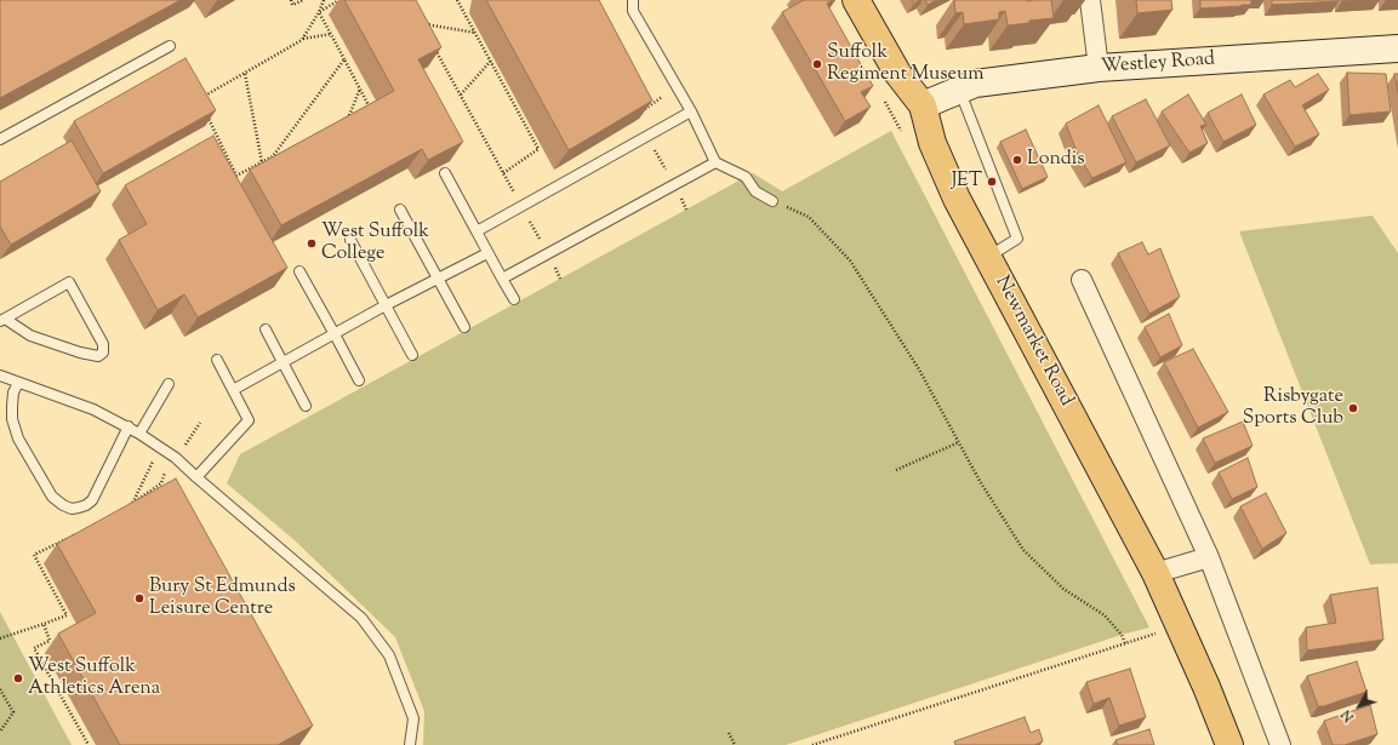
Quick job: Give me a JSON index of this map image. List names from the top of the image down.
{
  "streets": {
    "main road": ["Newmarket Road"],
    "street": ["Westley Road"]
  },
  "crossings": [
    ["Westley Road", "Newmarket Road"]
  ],
  "places": [
    "Suffolk Regiment Museum",
    "Londis",
    "JET",
    "West Suffolk College",
    "Risbygate Sports Club",
    "Bury St Edmunds Leisure Centre",
    "West Suffolk Athletics Arena"
  ],
  "north": "bottom left"
}
